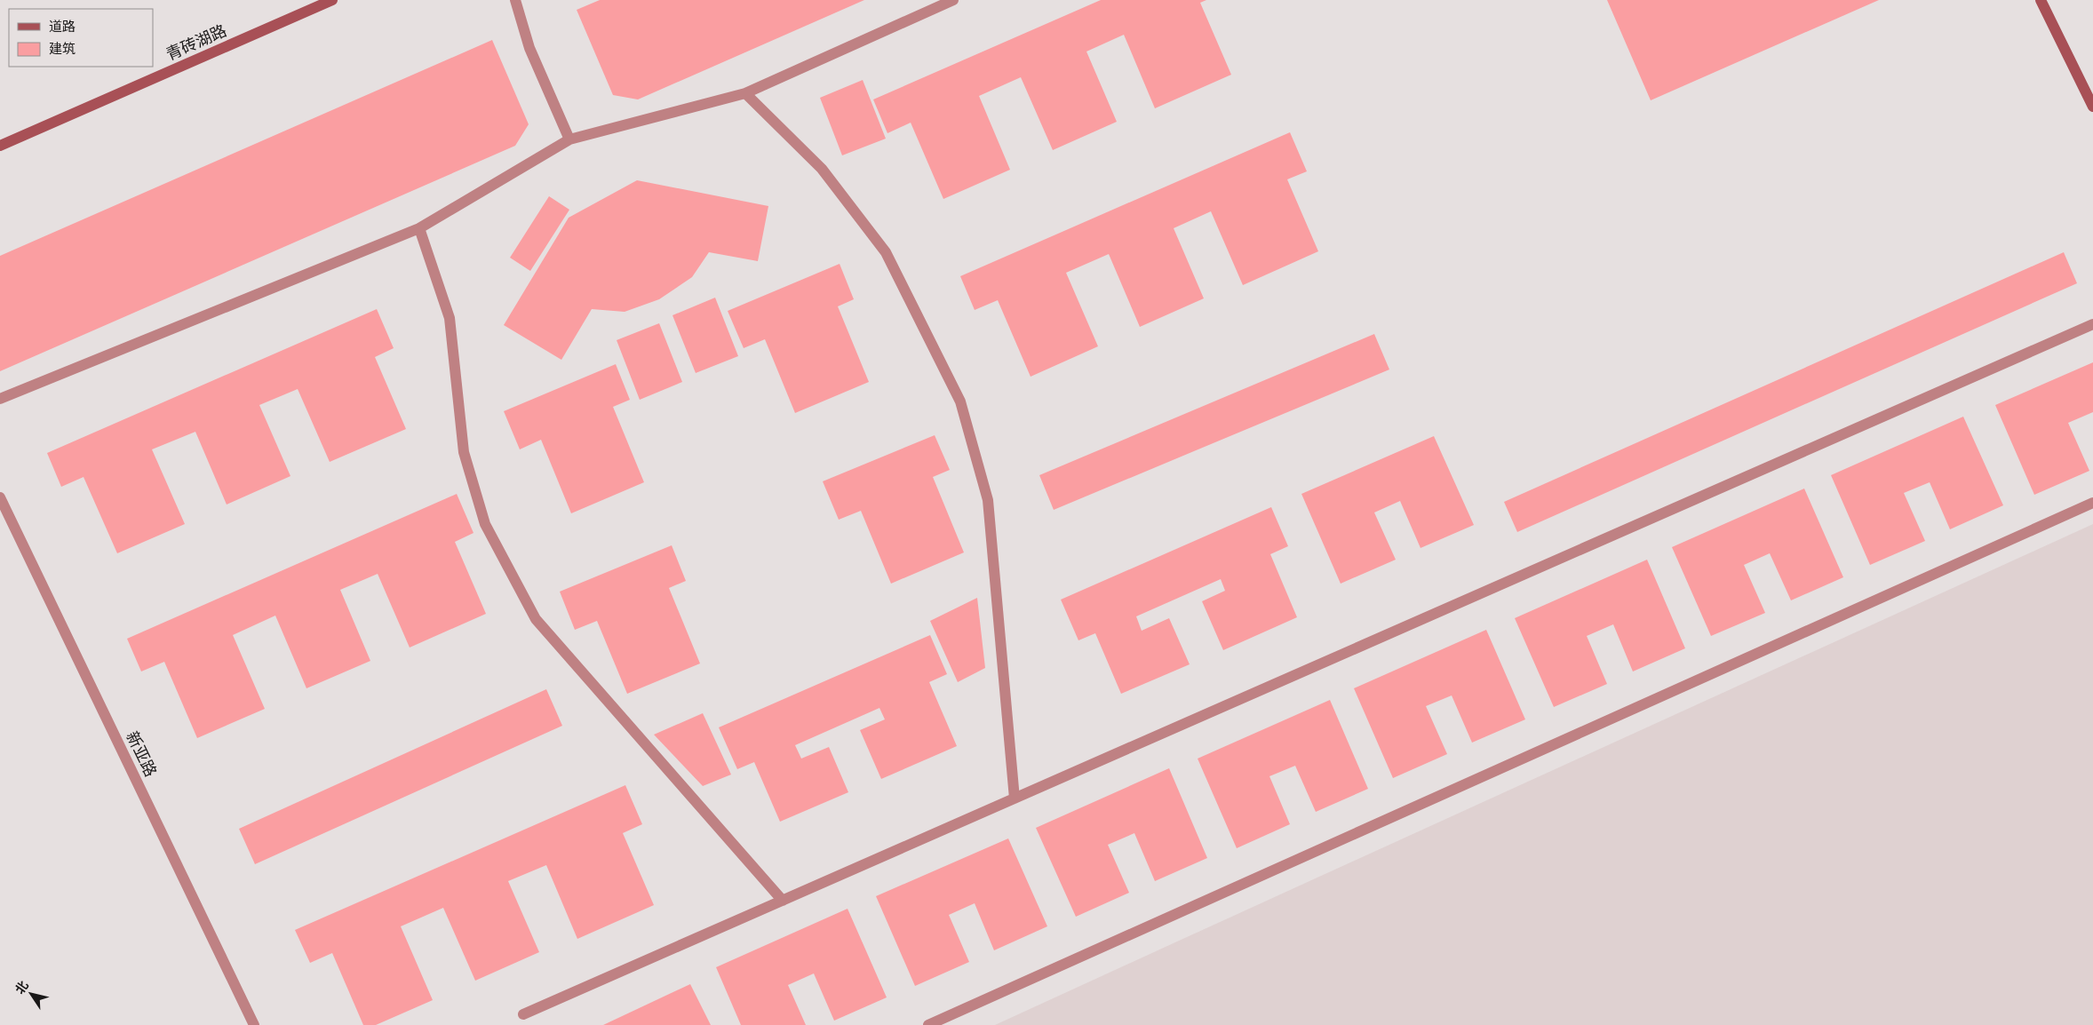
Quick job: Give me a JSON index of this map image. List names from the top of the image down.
{
  "streets": {
    "street": ["青砖湖路", "新亚路"]
  },
  "legend": ["道路", "建筑"],
  "north": "top left"
}
